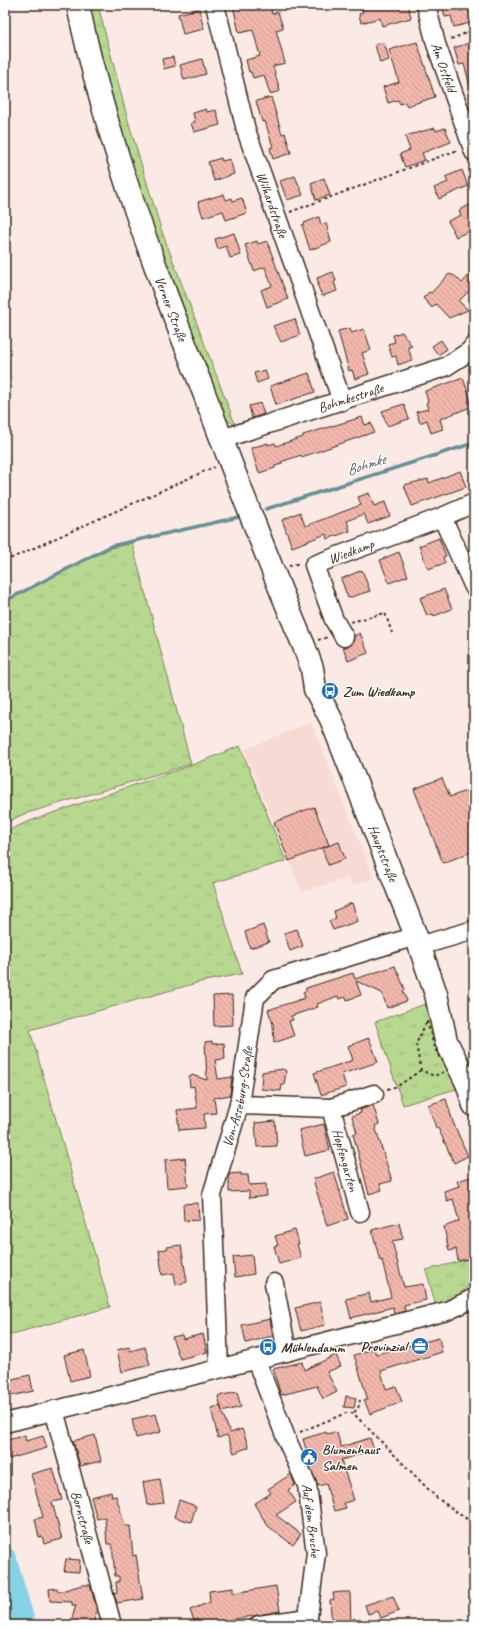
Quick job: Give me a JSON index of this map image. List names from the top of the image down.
{
  "streets": {
    "main road": ["Verner Straße", "Hauptstraße"],
    "street": [
      "Am Ostfeld",
      "Wilhardstraße",
      "Bohmkestraße",
      "Wiedkamp",
      "Von-Asseburg-Straße",
      "Hopfengarten",
      "Bornstraße",
      "Auf dem Bruche"
    ]
  },
  "crossings": [
    ["Wilhardstraße", "Bohmkestraße"],
    ["Verner Straße", "Bohmkestraße"],
    ["Verner Straße", "Hauptstraße"],
    ["Hauptstraße", "Von-Asseburg-Straße"]
  ],
  "water": ["Bohmke"],
  "places": {
    "bus stop": ["Zum Wiedkamp", "Mühlendamm"],
    "office": ["Provinzial"],
    "public building": ["Blumenhaus Salmen"]
  }
}
